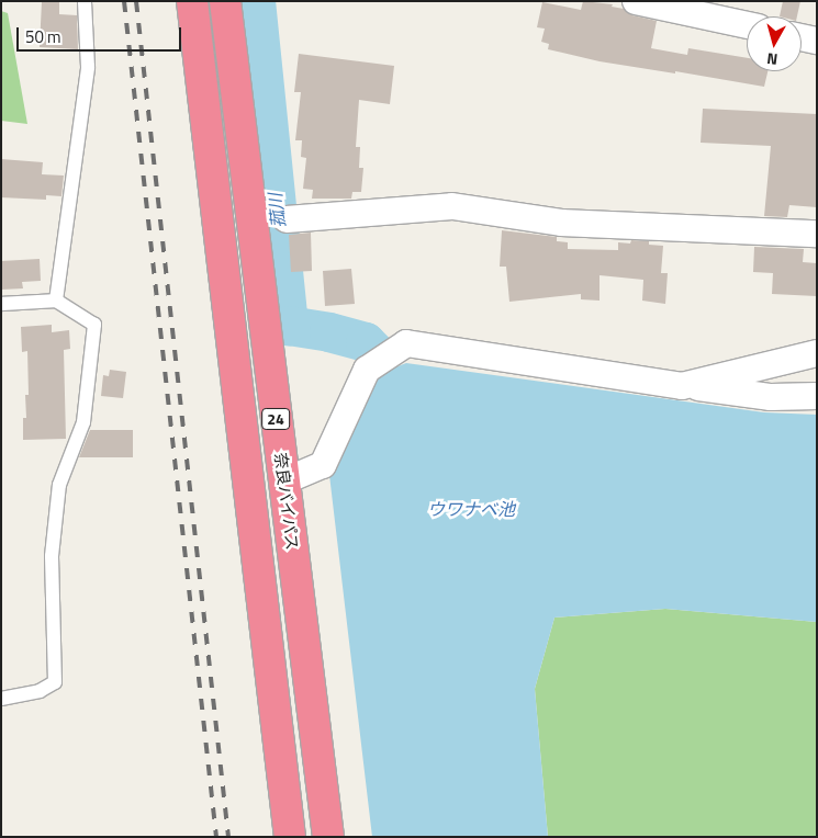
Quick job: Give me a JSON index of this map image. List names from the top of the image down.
{
  "streets": {
    "highway": ["24", "奈良バイパス"]
  },
  "water": ["菰川", "ウワナベ池"],
  "scale_bar": "50 m",
  "north": "bottom"
}
